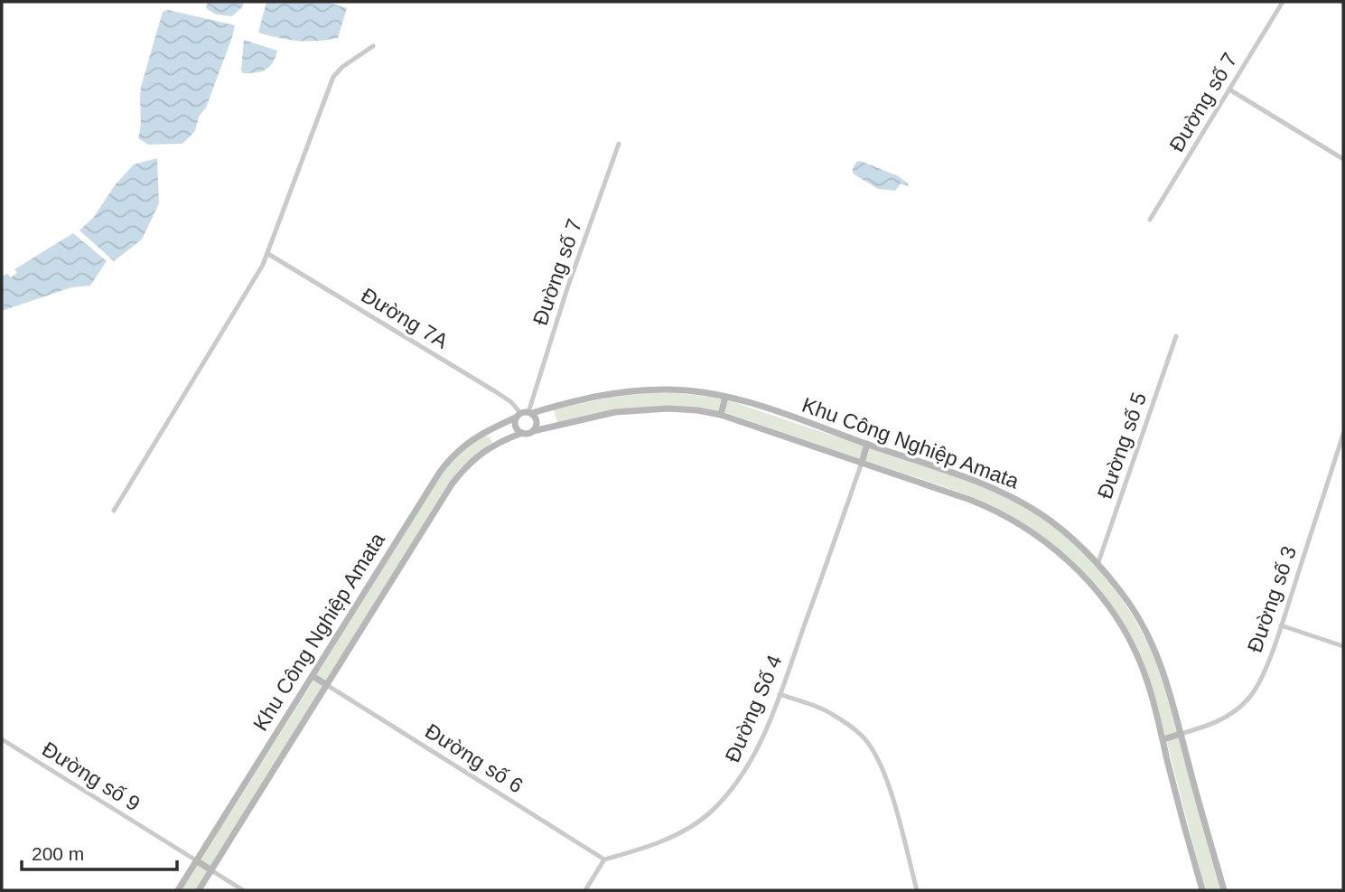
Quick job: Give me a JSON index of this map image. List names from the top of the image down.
{
  "streets": {
    "street": [
      "Đường số 7",
      "Đường 7A",
      "Khu Công Nghiệp Amata",
      "Đường số 5",
      "Đường số 3",
      "Đường Số 4",
      "Đường số 6",
      "Đường số 9"
    ]
  },
  "crossings": [
    ["Đường số 7", "Đường 7A"],
    ["Đường số 7", "Khu Công Nghiệp Amata"],
    ["Đường 7A", "Khu Công Nghiệp Amata"],
    ["Khu Công Nghiệp Amata", "Đường số 5"],
    ["Khu Công Nghiệp Amata", "Đường số 3"],
    ["Khu Công Nghiệp Amata", "Đường Số 4"],
    ["Khu Công Nghiệp Amata", "Đường số 6"],
    ["Khu Công Nghiệp Amata", "Đường số 9"],
    ["Đường Số 4", "Đường số 6"]
  ],
  "scale_bar": "200 m"
}
